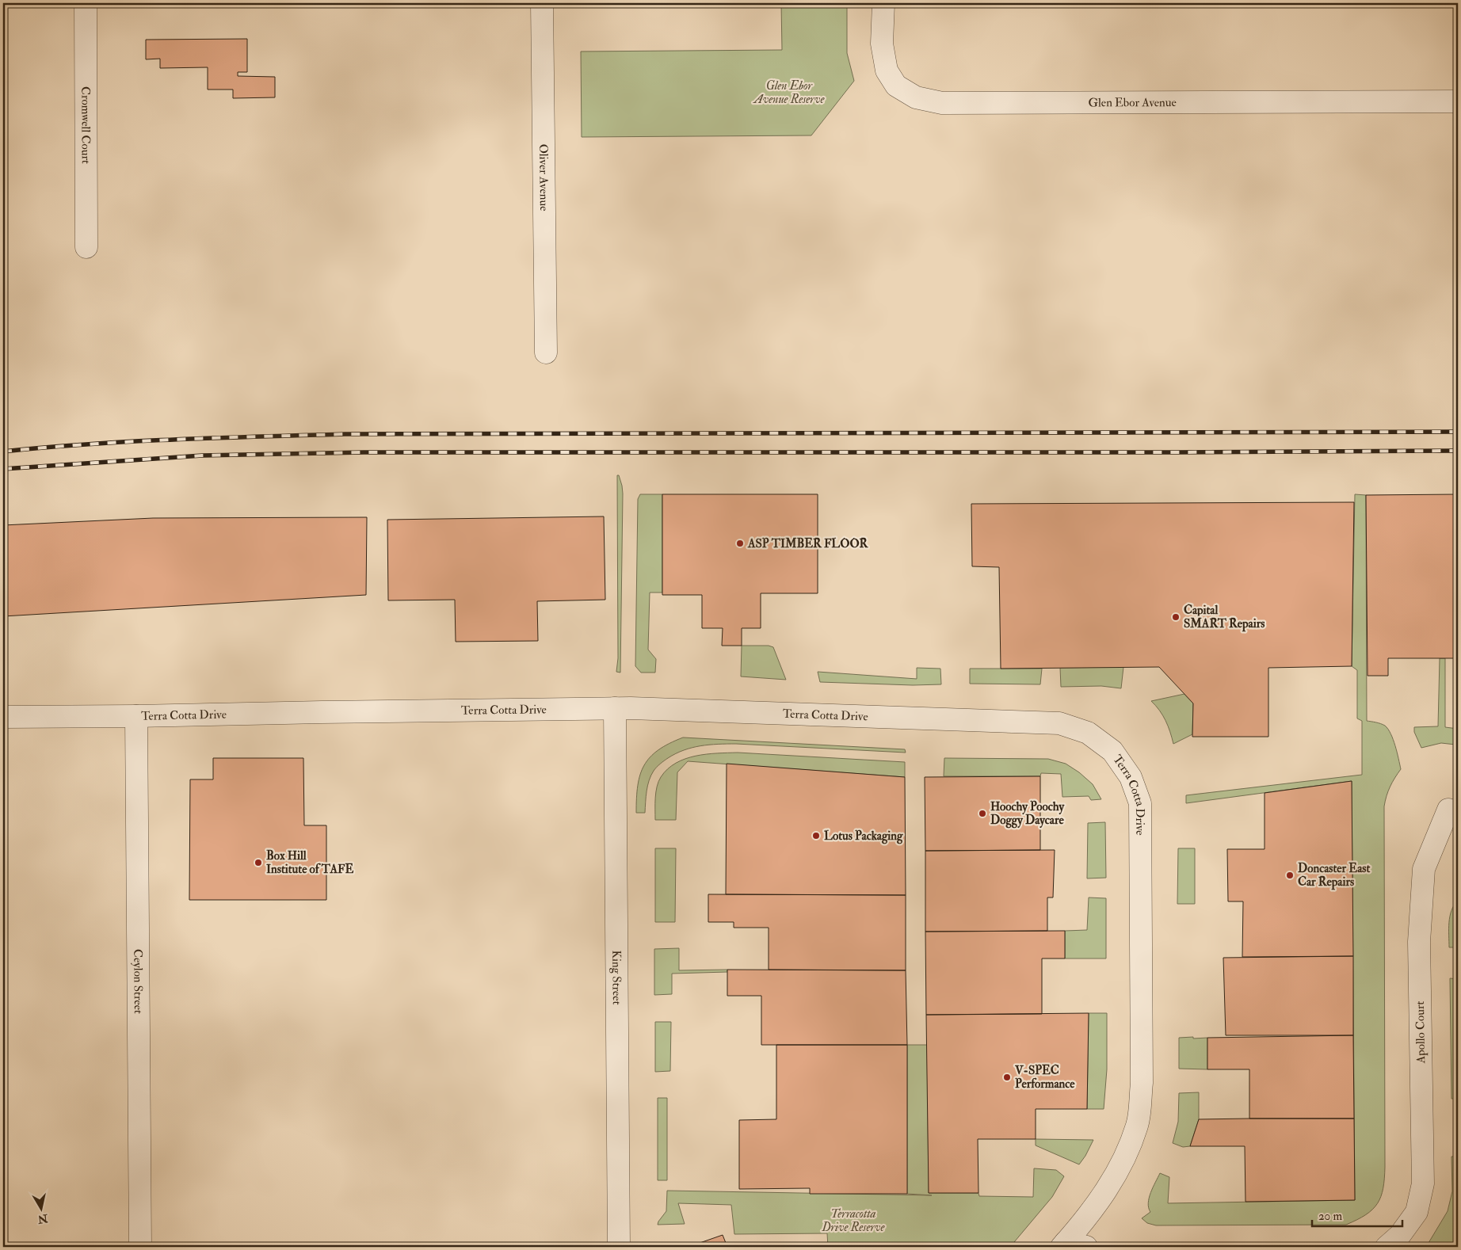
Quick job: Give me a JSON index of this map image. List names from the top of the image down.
{
  "streets": {
    "street": [
      "Glen Ebor Avenue",
      "Cromwell Court",
      "Oliver Avenue",
      "Terra Cotta Drive",
      "King Street",
      "Ceylon Street",
      "Apollo Court"
    ]
  },
  "crossings": [
    ["Terra Cotta Drive", "King Street"],
    ["Terra Cotta Drive", "Ceylon Street"]
  ],
  "parks": ["Glen Ebor Avenue Reserve", "Terracotta Drive Reserve"],
  "places": [
    "ASP TIMBER FLOOR",
    "Capital SMART Repairs",
    "Hoochy Poochy Doggy Daycare",
    "Lotus Packaging",
    "Box Hill Institute of TAFE",
    "Doncaster East Car Repairs",
    "V-SPEC Performance"
  ],
  "scale_bar": "20 m",
  "north": "bottom"
}
